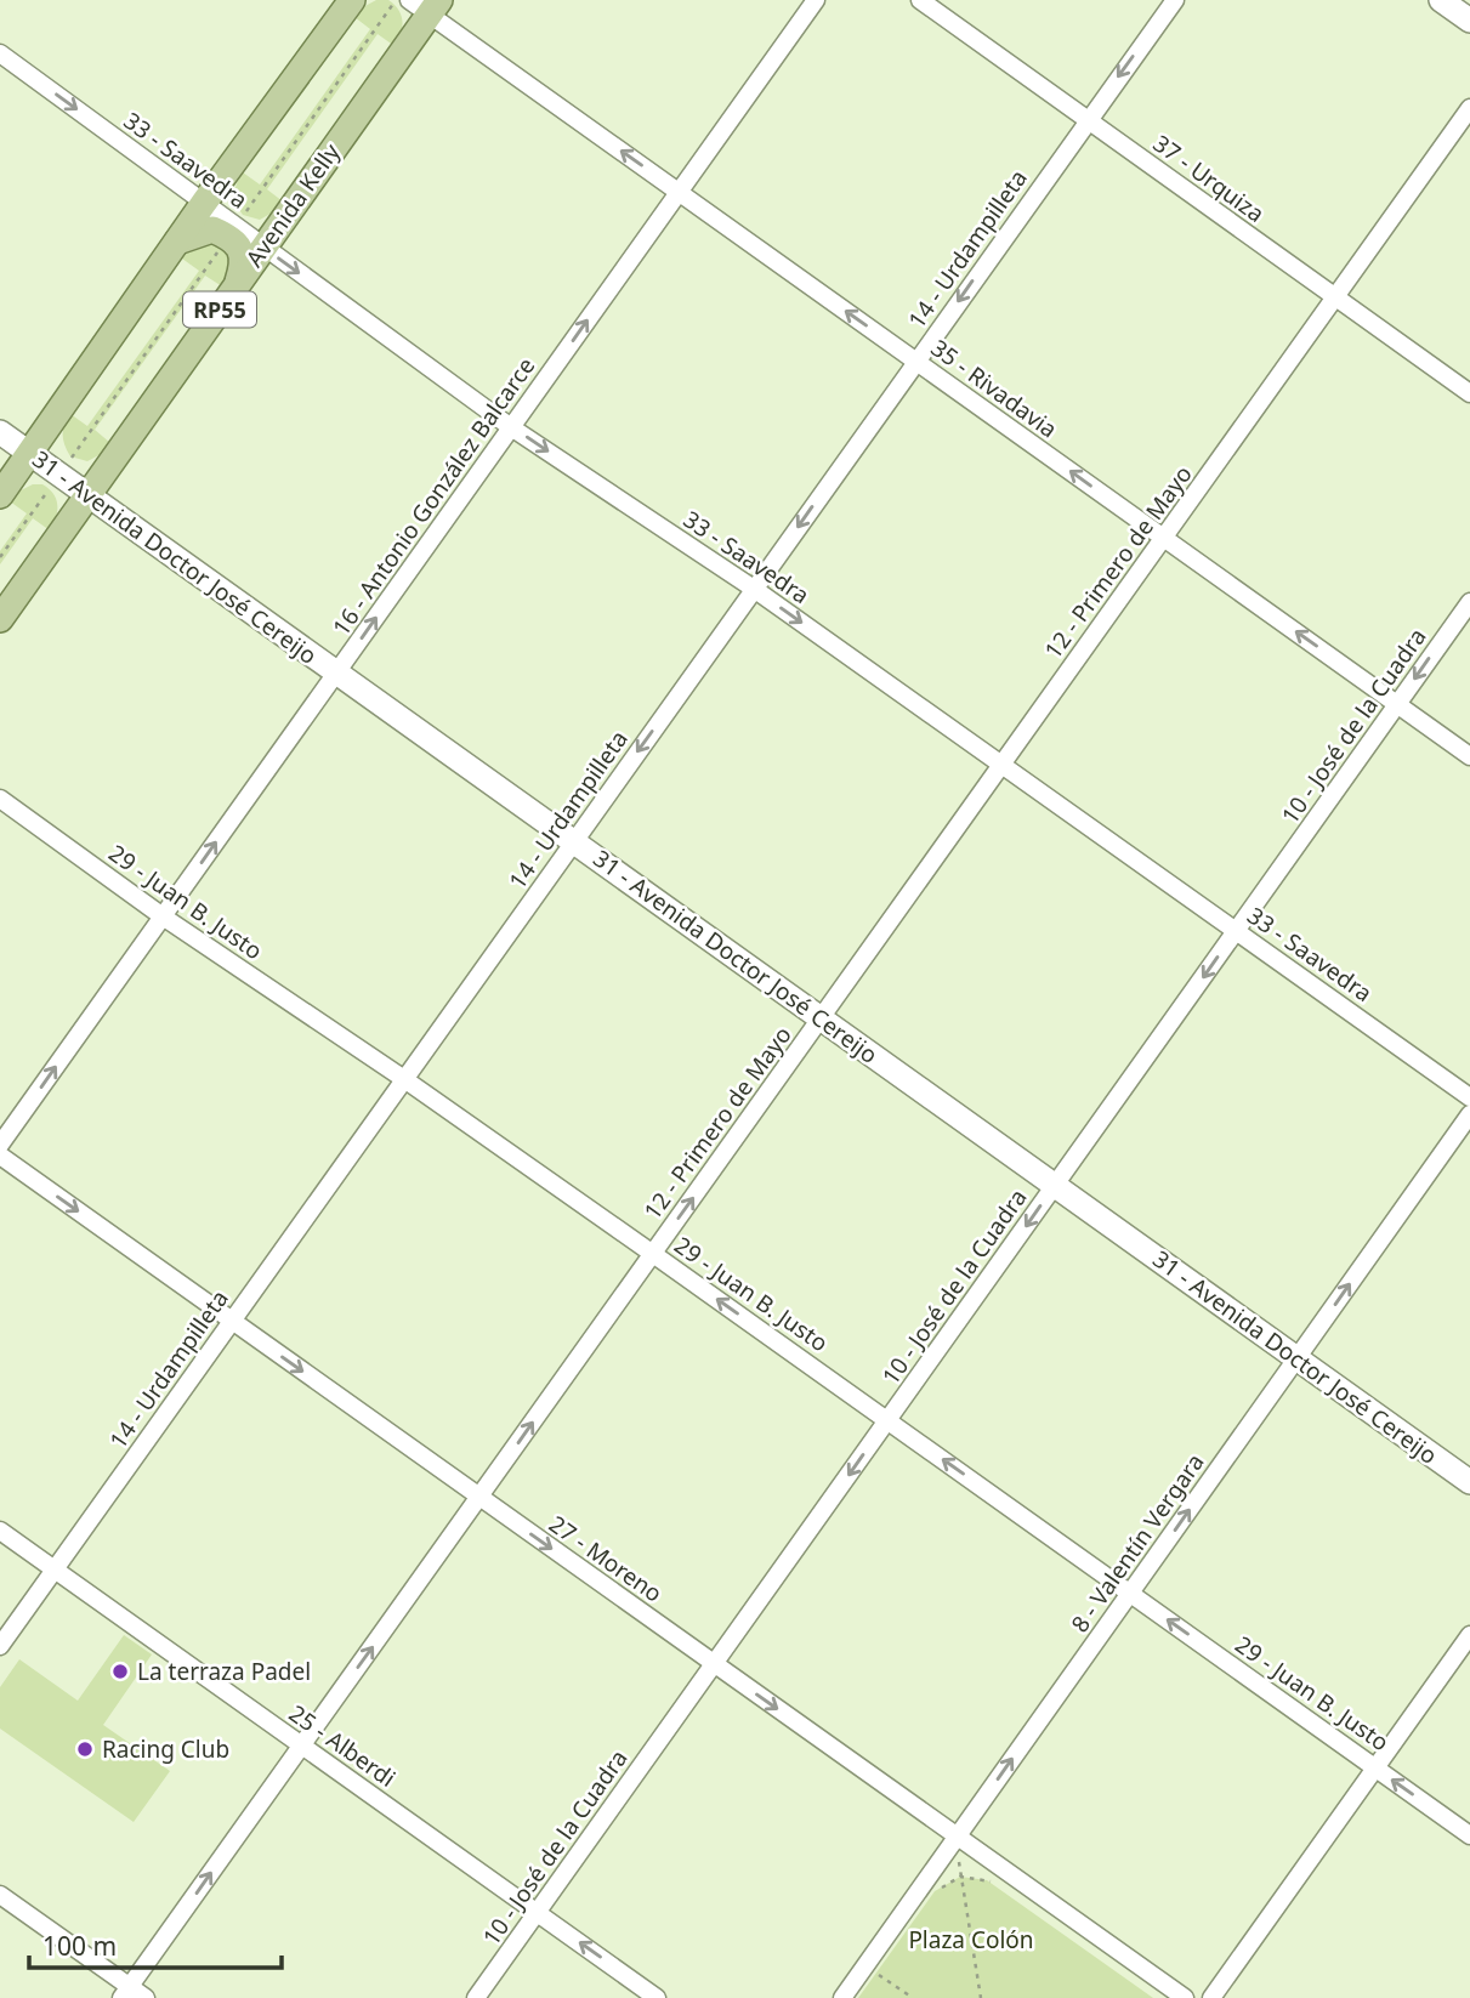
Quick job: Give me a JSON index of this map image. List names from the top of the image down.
{
  "streets": {
    "main road": ["Avenida Kelly", "RP55"],
    "street": [
      "33 - Saavedra",
      "37 - Urquiza",
      "14 - Urdampilleta",
      "35 - Rivadavia",
      "16 - Antonio González Balcarce",
      "31 - Avenida Doctor José Cereijo",
      "12 - Primero de Mayo",
      "10 - José de la Cuadra",
      "29 - Juan B. Justo",
      "8 - Valentín Vergara",
      "27 - Moreno",
      "25 - Alberdi"
    ]
  },
  "crossings": [
    ["33 - Saavedra", "Avenida Kelly"],
    ["33 - Saavedra", "14 - Urdampilleta"],
    ["33 - Saavedra", "RP55"],
    ["33 - Saavedra", "16 - Antonio González Balcarce"],
    ["33 - Saavedra", "12 - Primero de Mayo"],
    ["33 - Saavedra", "10 - José de la Cuadra"],
    ["37 - Urquiza", "14 - Urdampilleta"],
    ["37 - Urquiza", "12 - Primero de Mayo"],
    ["Avenida Kelly", "35 - Rivadavia"],
    ["Avenida Kelly", "31 - Avenida Doctor José Cereijo"],
    ["14 - Urdampilleta", "35 - Rivadavia"],
    ["14 - Urdampilleta", "31 - Avenida Doctor José Cereijo"],
    ["14 - Urdampilleta", "29 - Juan B. Justo"],
    ["14 - Urdampilleta", "27 - Moreno"],
    ["14 - Urdampilleta", "25 - Alberdi"],
    ["RP55", "31 - Avenida Doctor José Cereijo"],
    ["35 - Rivadavia", "16 - Antonio González Balcarce"],
    ["35 - Rivadavia", "12 - Primero de Mayo"],
    ["35 - Rivadavia", "10 - José de la Cuadra"],
    ["16 - Antonio González Balcarce", "31 - Avenida Doctor José Cereijo"],
    ["16 - Antonio González Balcarce", "29 - Juan B. Justo"],
    ["31 - Avenida Doctor José Cereijo", "12 - Primero de Mayo"],
    ["31 - Avenida Doctor José Cereijo", "10 - José de la Cuadra"],
    ["31 - Avenida Doctor José Cereijo", "8 - Valentín Vergara"],
    ["12 - Primero de Mayo", "29 - Juan B. Justo"],
    ["12 - Primero de Mayo", "27 - Moreno"],
    ["12 - Primero de Mayo", "25 - Alberdi"],
    ["10 - José de la Cuadra", "29 - Juan B. Justo"],
    ["10 - José de la Cuadra", "27 - Moreno"],
    ["10 - José de la Cuadra", "25 - Alberdi"],
    ["29 - Juan B. Justo", "8 - Valentín Vergara"],
    ["8 - Valentín Vergara", "27 - Moreno"]
  ],
  "one_way": [
    "33 - Saavedra",
    "14 - Urdampilleta",
    "35 - Rivadavia",
    "16 - Antonio González Balcarce",
    "12 - Primero de Mayo",
    "10 - José de la Cuadra",
    "29 - Juan B. Justo",
    "8 - Valentín Vergara",
    "27 - Moreno"
  ],
  "parks": ["Plaza Colón"],
  "places": ["La terraza Padel", "Racing Club"],
  "scale_bar": "100 m"
}
